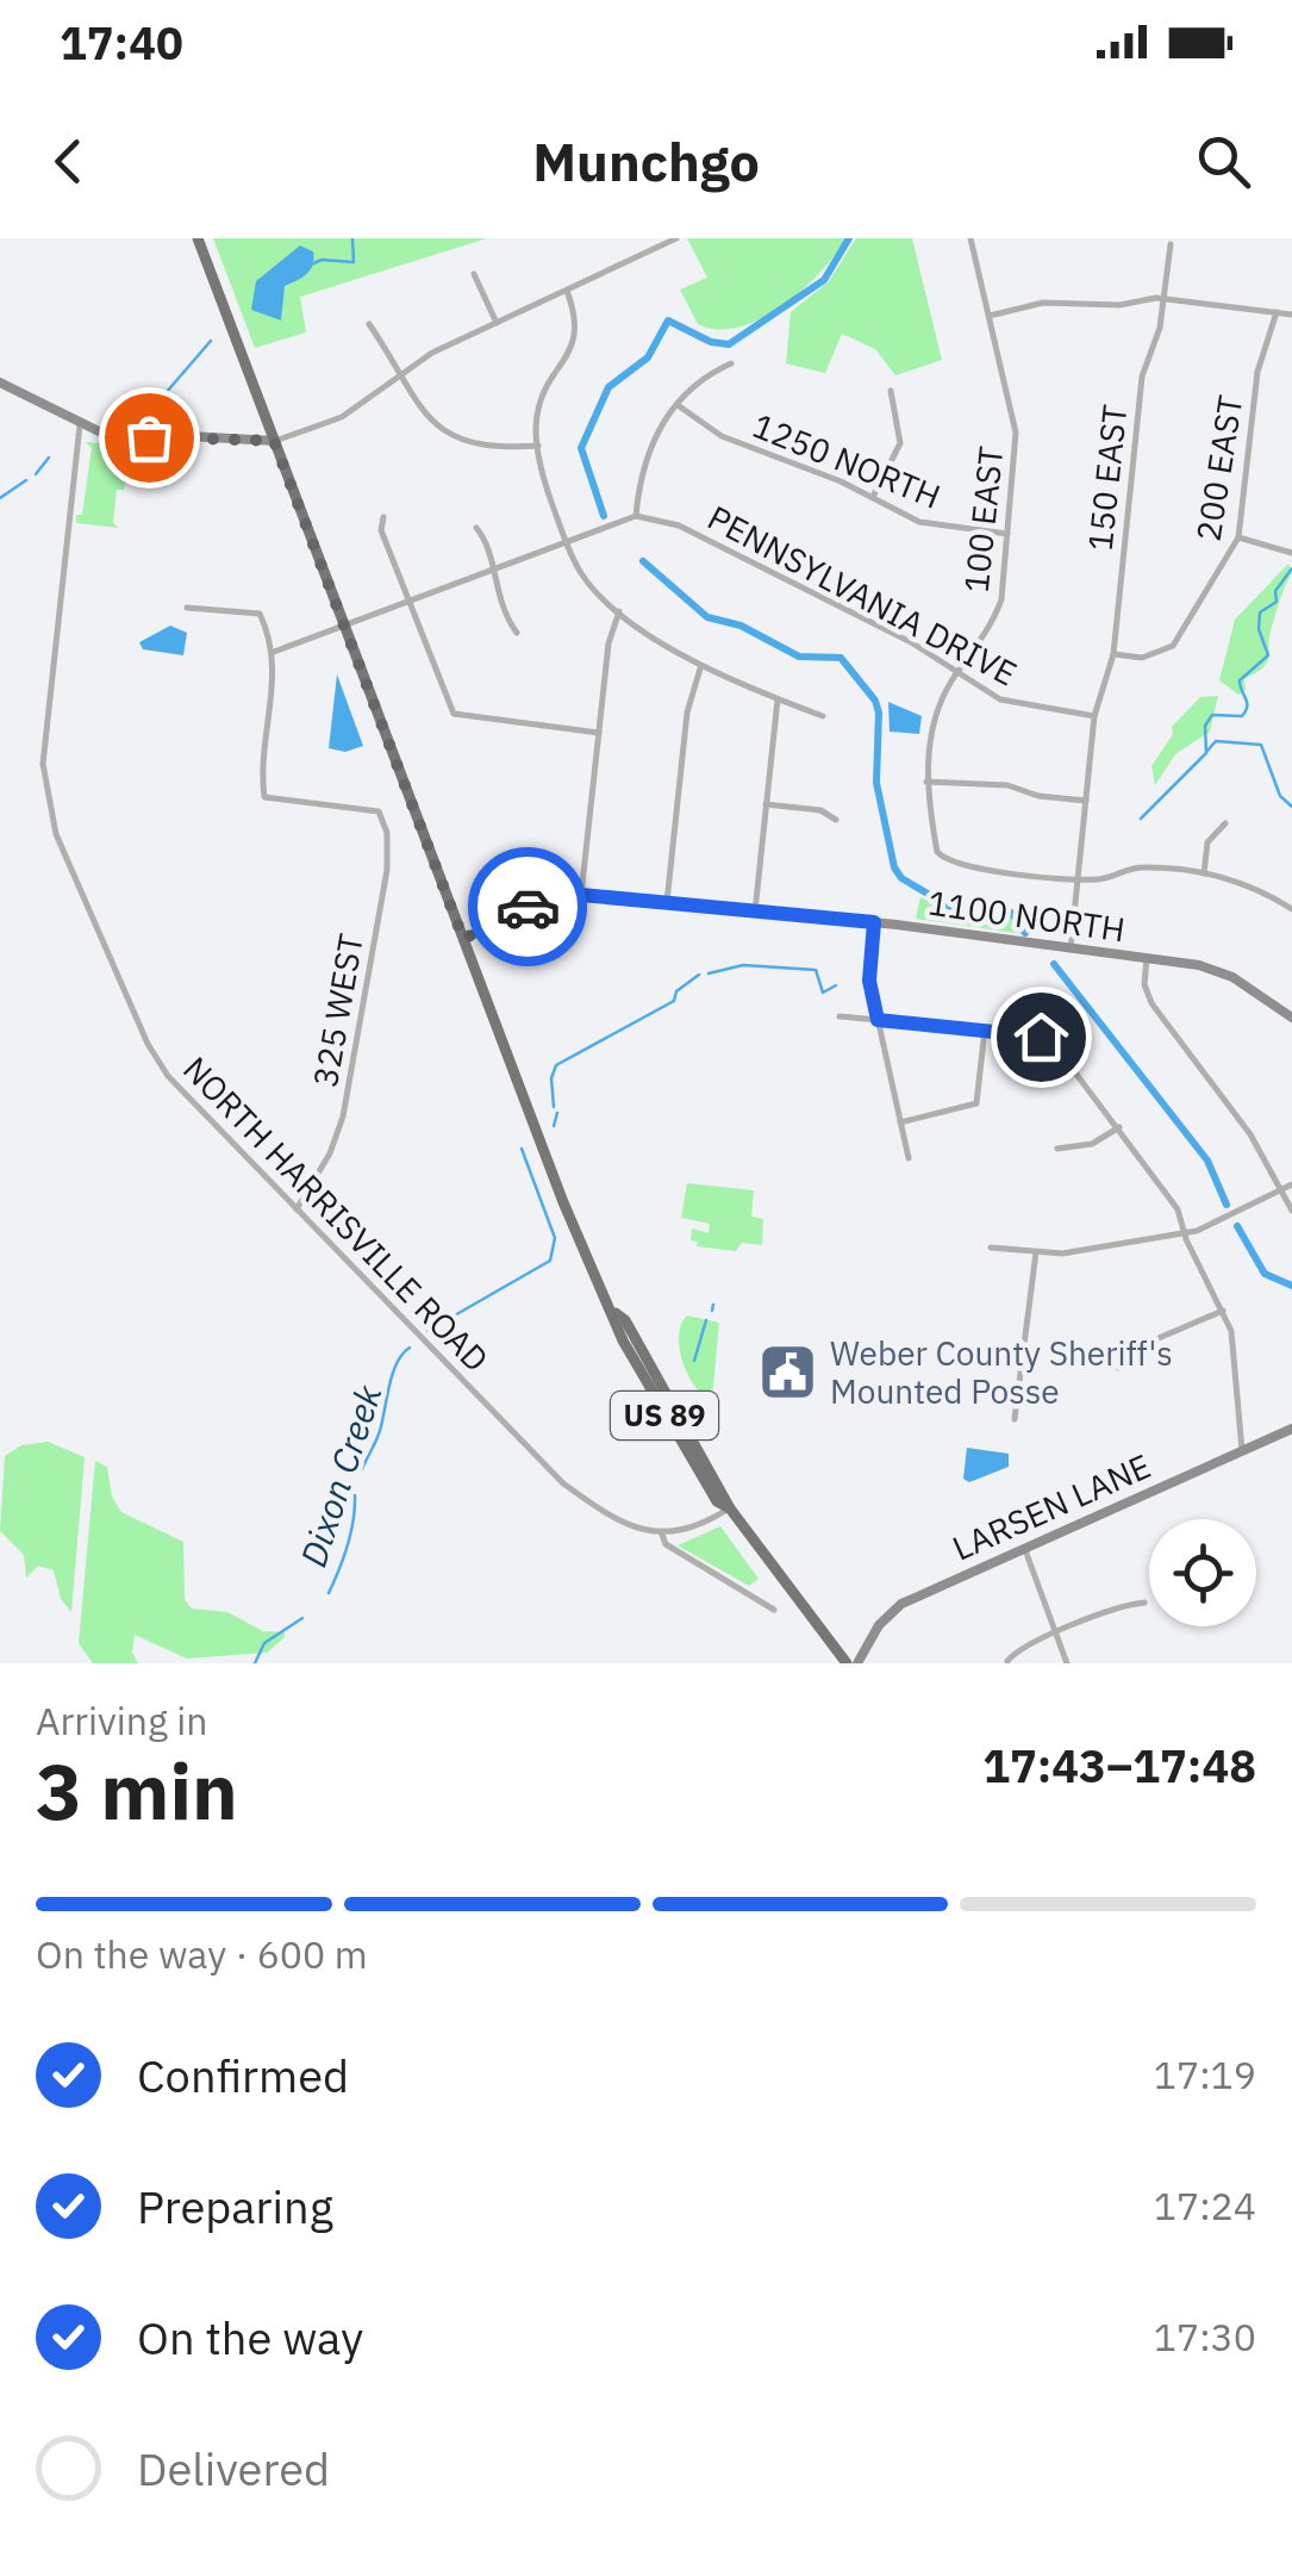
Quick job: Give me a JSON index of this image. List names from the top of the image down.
{
  "streets": {
    "main road": ["US 89"],
    "street": [
      "1250 NORTH",
      "200 EAST",
      "150 EAST",
      "100 EAST",
      "PENNSYLVANIA DRIVE",
      "1100 NORTH",
      "325 WEST",
      "NORTH HARRISVILLE ROAD",
      "LARSEN LANE"
    ]
  },
  "crossings": [
    ["1250 NORTH", "100 EAST"],
    ["200 EAST", "150 EAST"],
    ["150 EAST", "100 EAST"],
    ["150 EAST", "PENNSYLVANIA DRIVE"],
    ["150 EAST", "1100 NORTH"],
    ["100 EAST", "PENNSYLVANIA DRIVE"],
    ["1100 NORTH", "US 89"],
    ["325 WEST", "NORTH HARRISVILLE ROAD"]
  ],
  "water": ["Dixon Creek"],
  "places": {
    "public building": ["Weber County Sheriff's Mounted Posse"]
  },
  "page": {
    "status": "17:40",
    "header": "Munchgo",
    "heading": ["3 min", "Arriving in", "17:43–17:48"],
    "bar": "On the way · 600 m",
    "list": [
      ["Confirmed", "17:19"],
      ["Preparing", "17:24"],
      ["On the way", "17:30"],
      "Delivered"
    ]
  }
}
